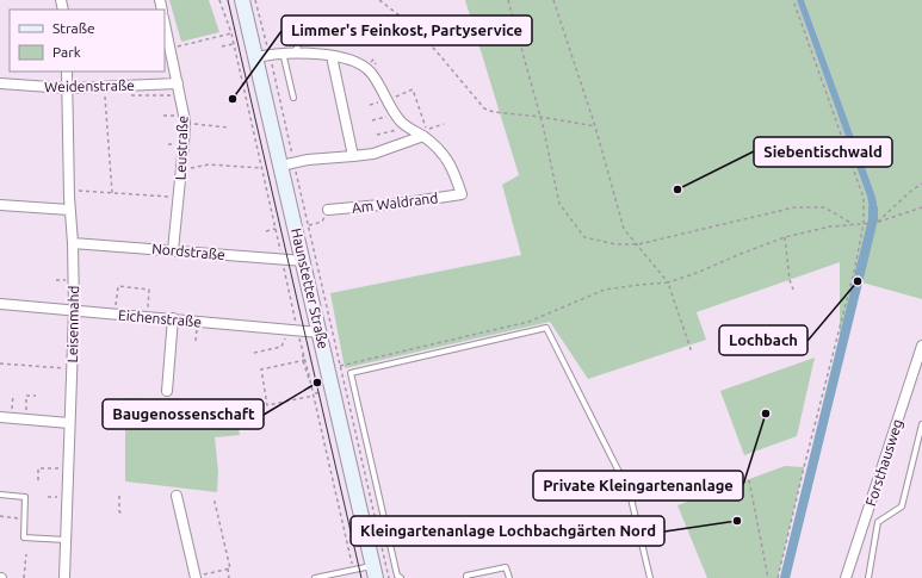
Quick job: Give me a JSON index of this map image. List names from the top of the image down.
{
  "streets": {
    "main road": ["Haunstetter Straße"],
    "street": [
      "Weidenstraße",
      "Leustraße",
      "Am Waldrand",
      "Nordstraße",
      "Eichenstraße",
      "Leisenmahd",
      "Forsthausweg"
    ]
  },
  "crossings": [
    ["Weidenstraße", "Leustraße"],
    ["Weidenstraße", "Leisenmahd"],
    ["Leustraße", "Nordstraße"],
    ["Nordstraße", "Haunstetter Straße"],
    ["Nordstraße", "Leisenmahd"],
    ["Haunstetter Straße", "Eichenstraße"],
    ["Eichenstraße", "Leisenmahd"]
  ],
  "places": [
    "Limmer's Feinkost, Partyservice",
    "Siebentischwald",
    "Lochbach",
    "Baugenossenschaft",
    "Private Kleingartenanlage",
    "Kleingartenanlage Lochbachgärten Nord"
  ],
  "legend": ["Straße", "Park"]
}
